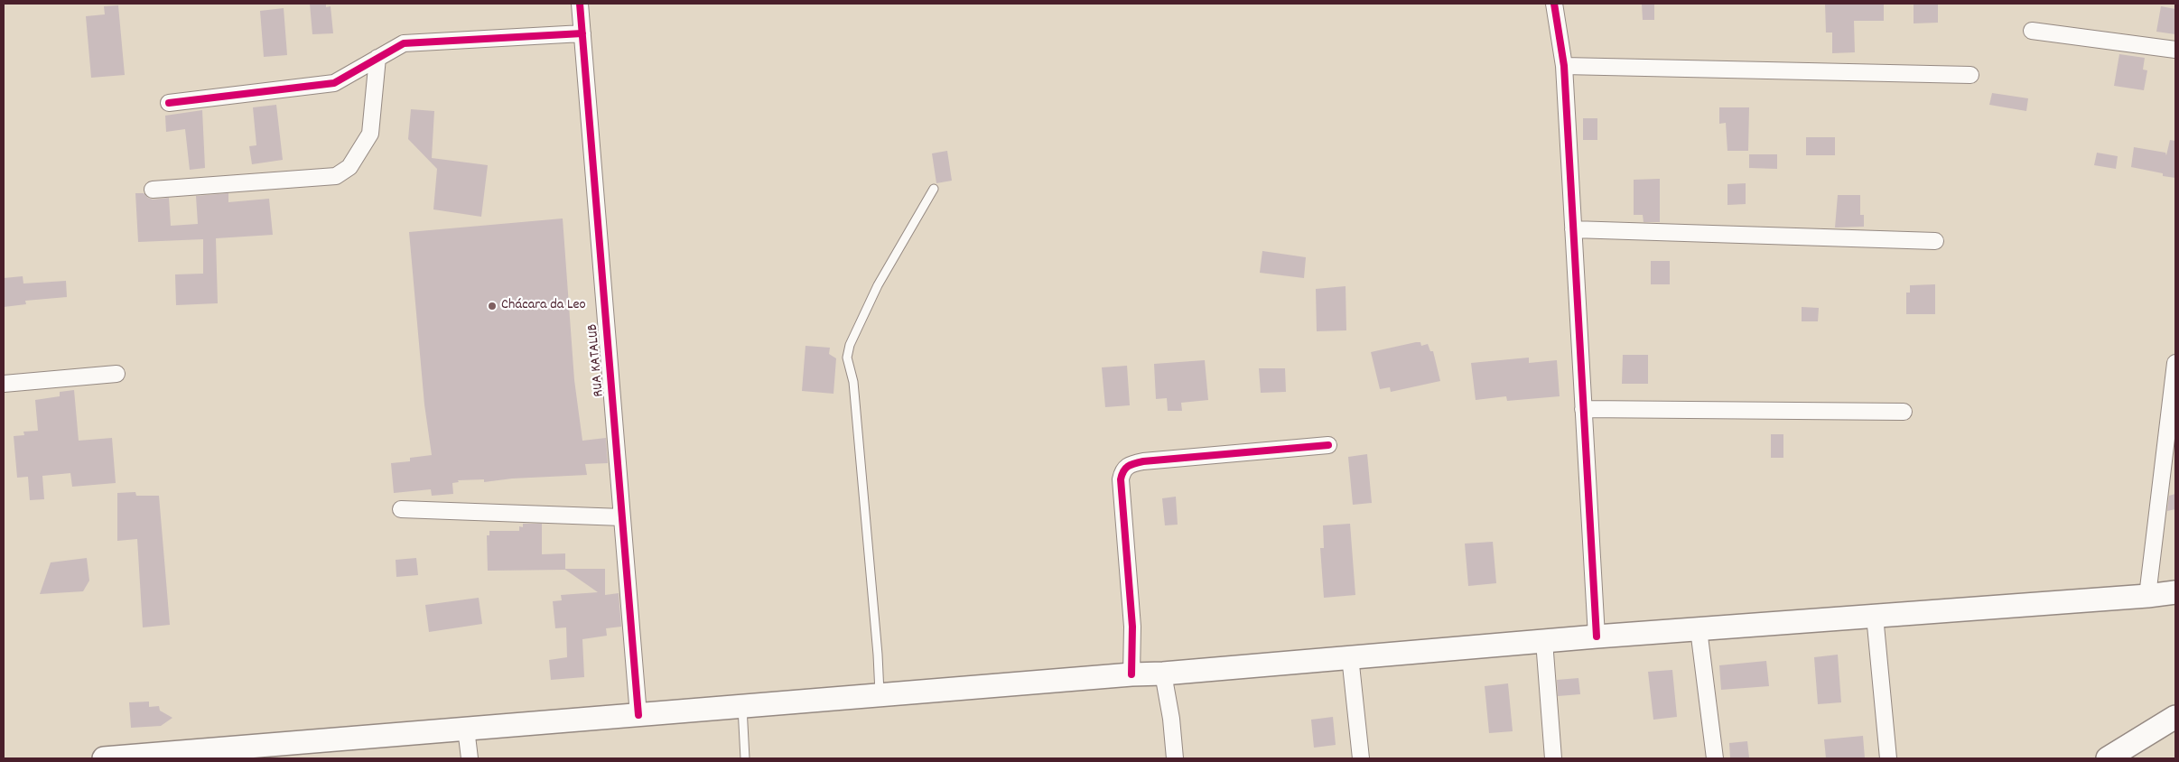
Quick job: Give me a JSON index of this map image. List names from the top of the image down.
{
  "streets": {
    "street": ["RUA KATALUB"]
  },
  "places": ["Chácara da Leo"]
}
